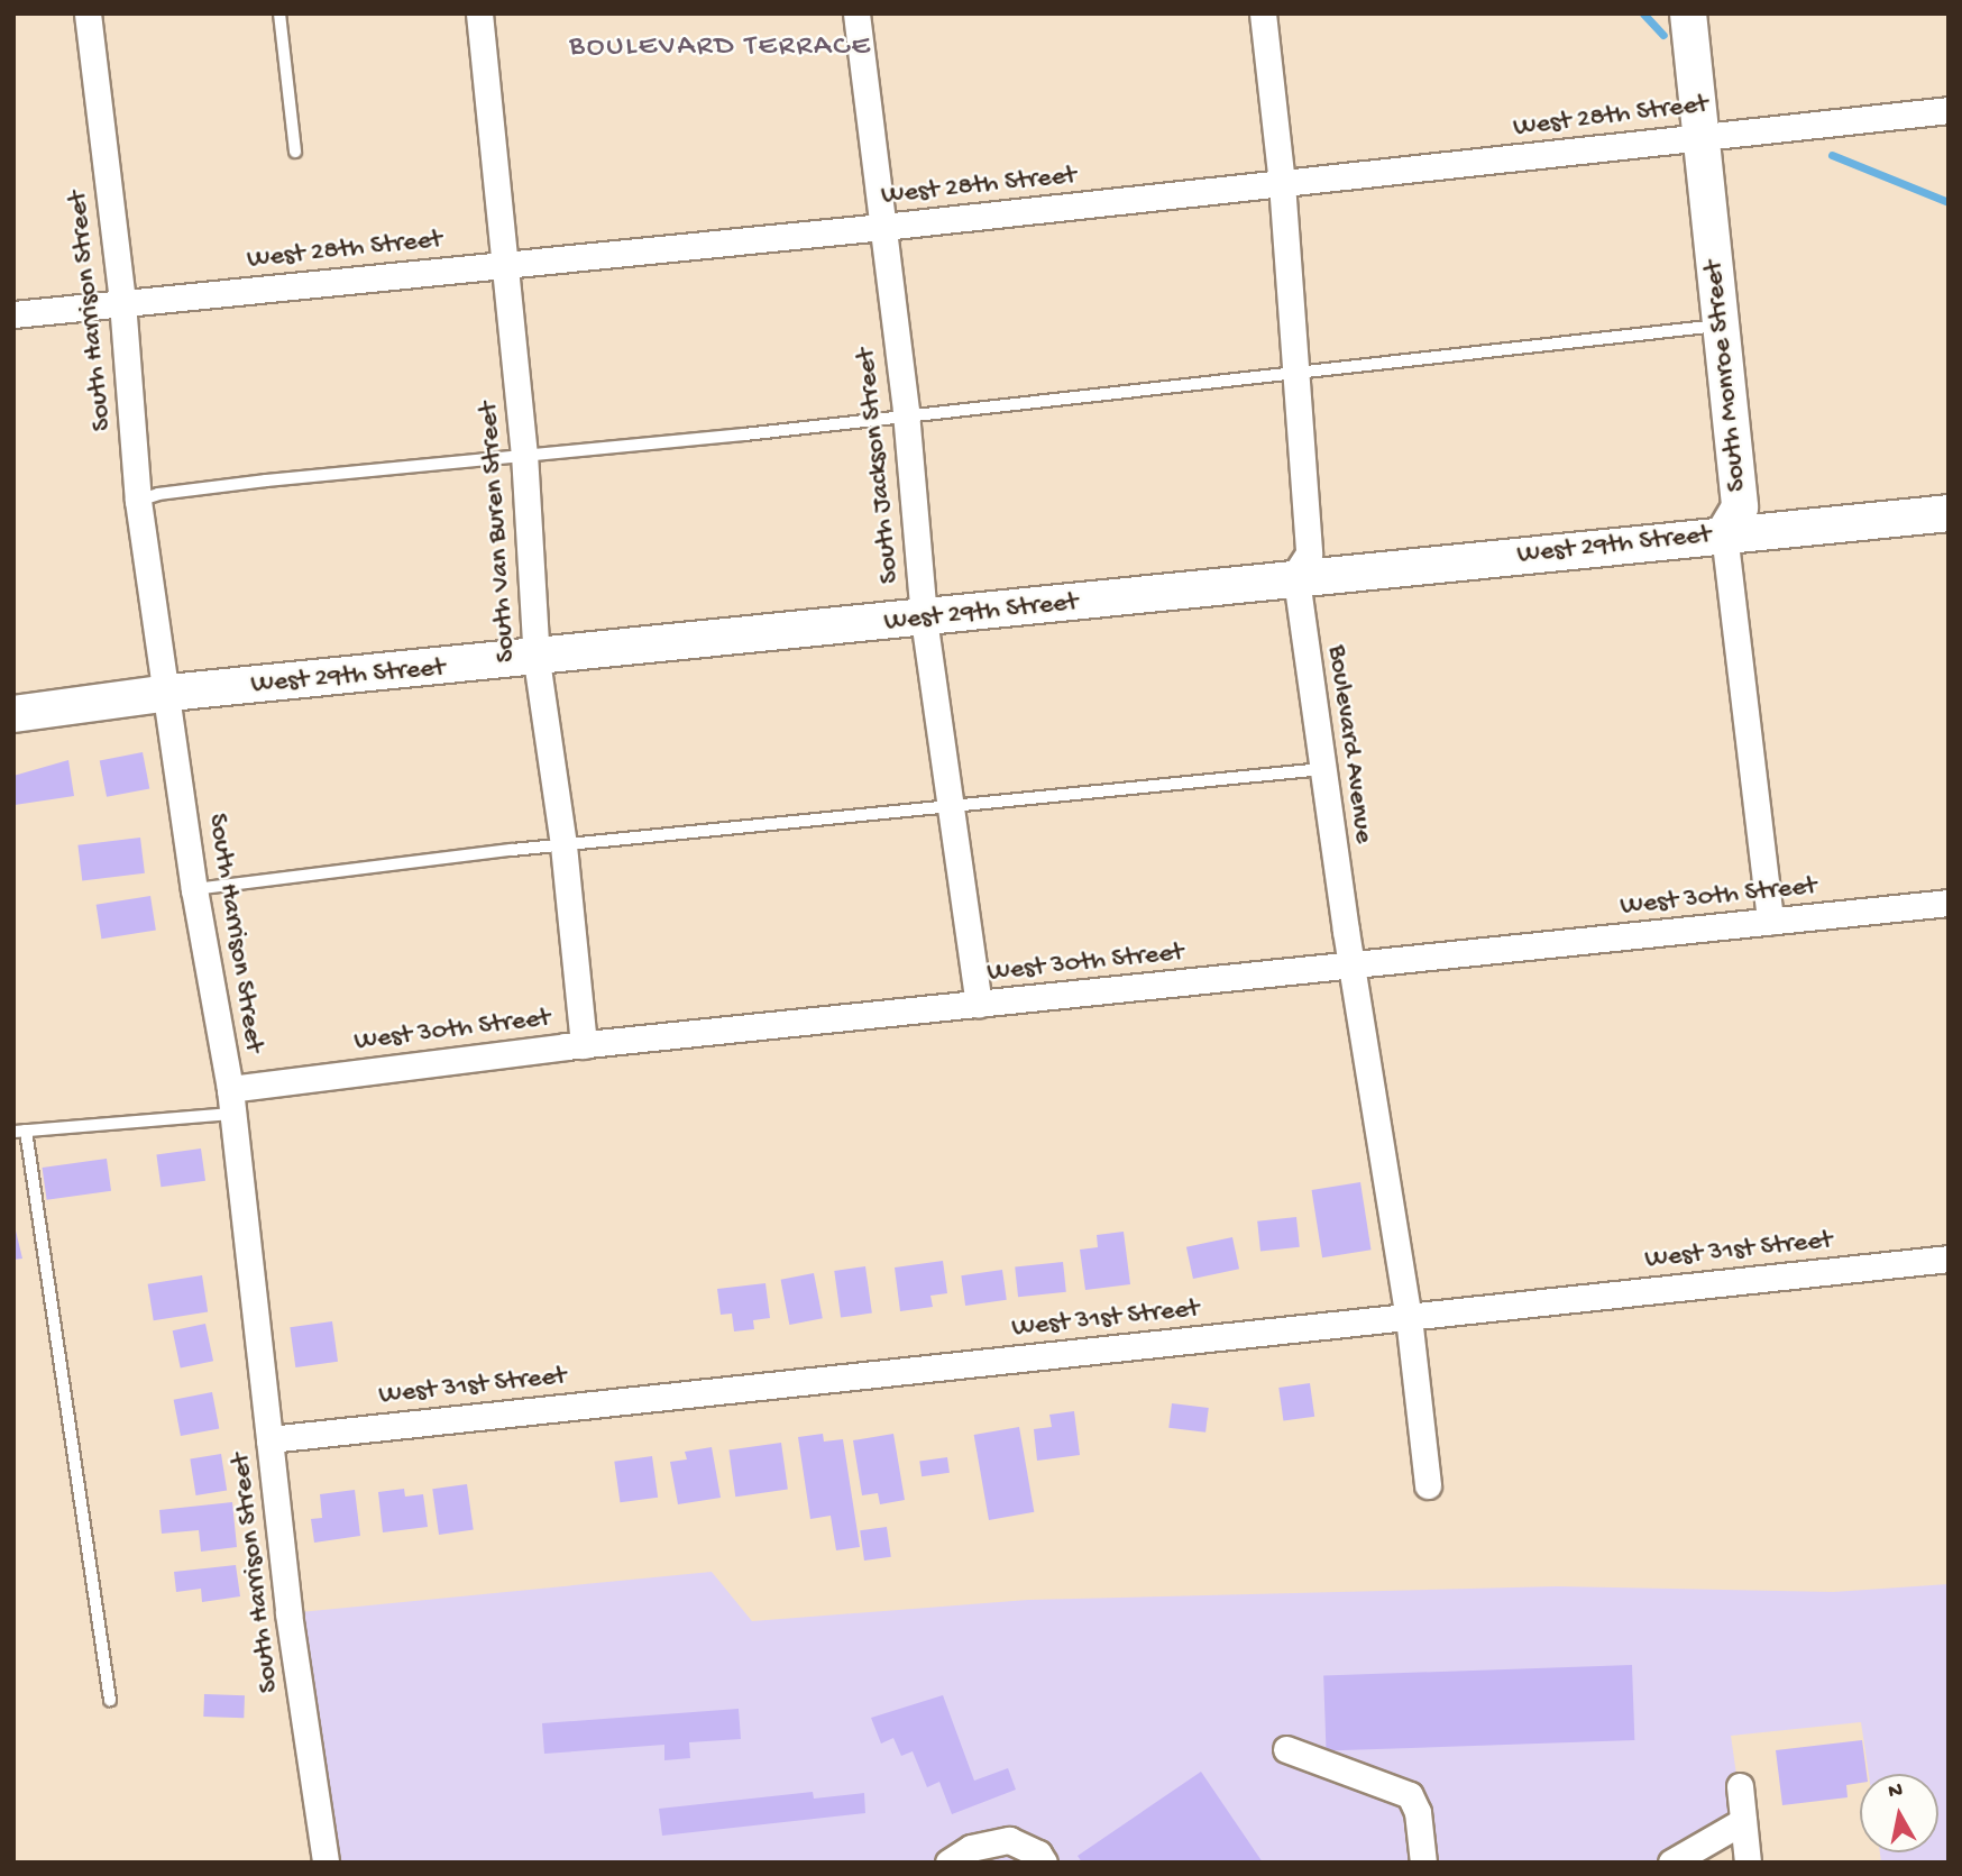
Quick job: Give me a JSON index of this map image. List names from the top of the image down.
{
  "streets": {
    "street": [
      "West 28th Street",
      "South Harrison Street",
      "South Monroe Street",
      "South Jackson Street",
      "South Van Buren Street",
      "West 29th Street",
      "Boulevard Avenue",
      "West 30th Street",
      "West 31st Street"
    ]
  },
  "crossings": [
    ["West 28th Street", "South Harrison Street"],
    ["West 28th Street", "South Monroe Street"],
    ["West 28th Street", "South Jackson Street"],
    ["West 28th Street", "South Van Buren Street"],
    ["South Harrison Street", "West 29th Street"],
    ["South Harrison Street", "West 30th Street"],
    ["South Harrison Street", "West 31st Street"],
    ["South Monroe Street", "West 29th Street"],
    ["South Monroe Street", "West 30th Street"],
    ["South Jackson Street", "West 29th Street"],
    ["South Jackson Street", "West 30th Street"],
    ["South Van Buren Street", "West 29th Street"],
    ["South Van Buren Street", "West 30th Street"],
    ["West 29th Street", "Boulevard Avenue"],
    ["Boulevard Avenue", "West 30th Street"],
    ["Boulevard Avenue", "West 31st Street"]
  ],
  "districts": ["BOULEVARD TERRACE"],
  "north": "top"
}
